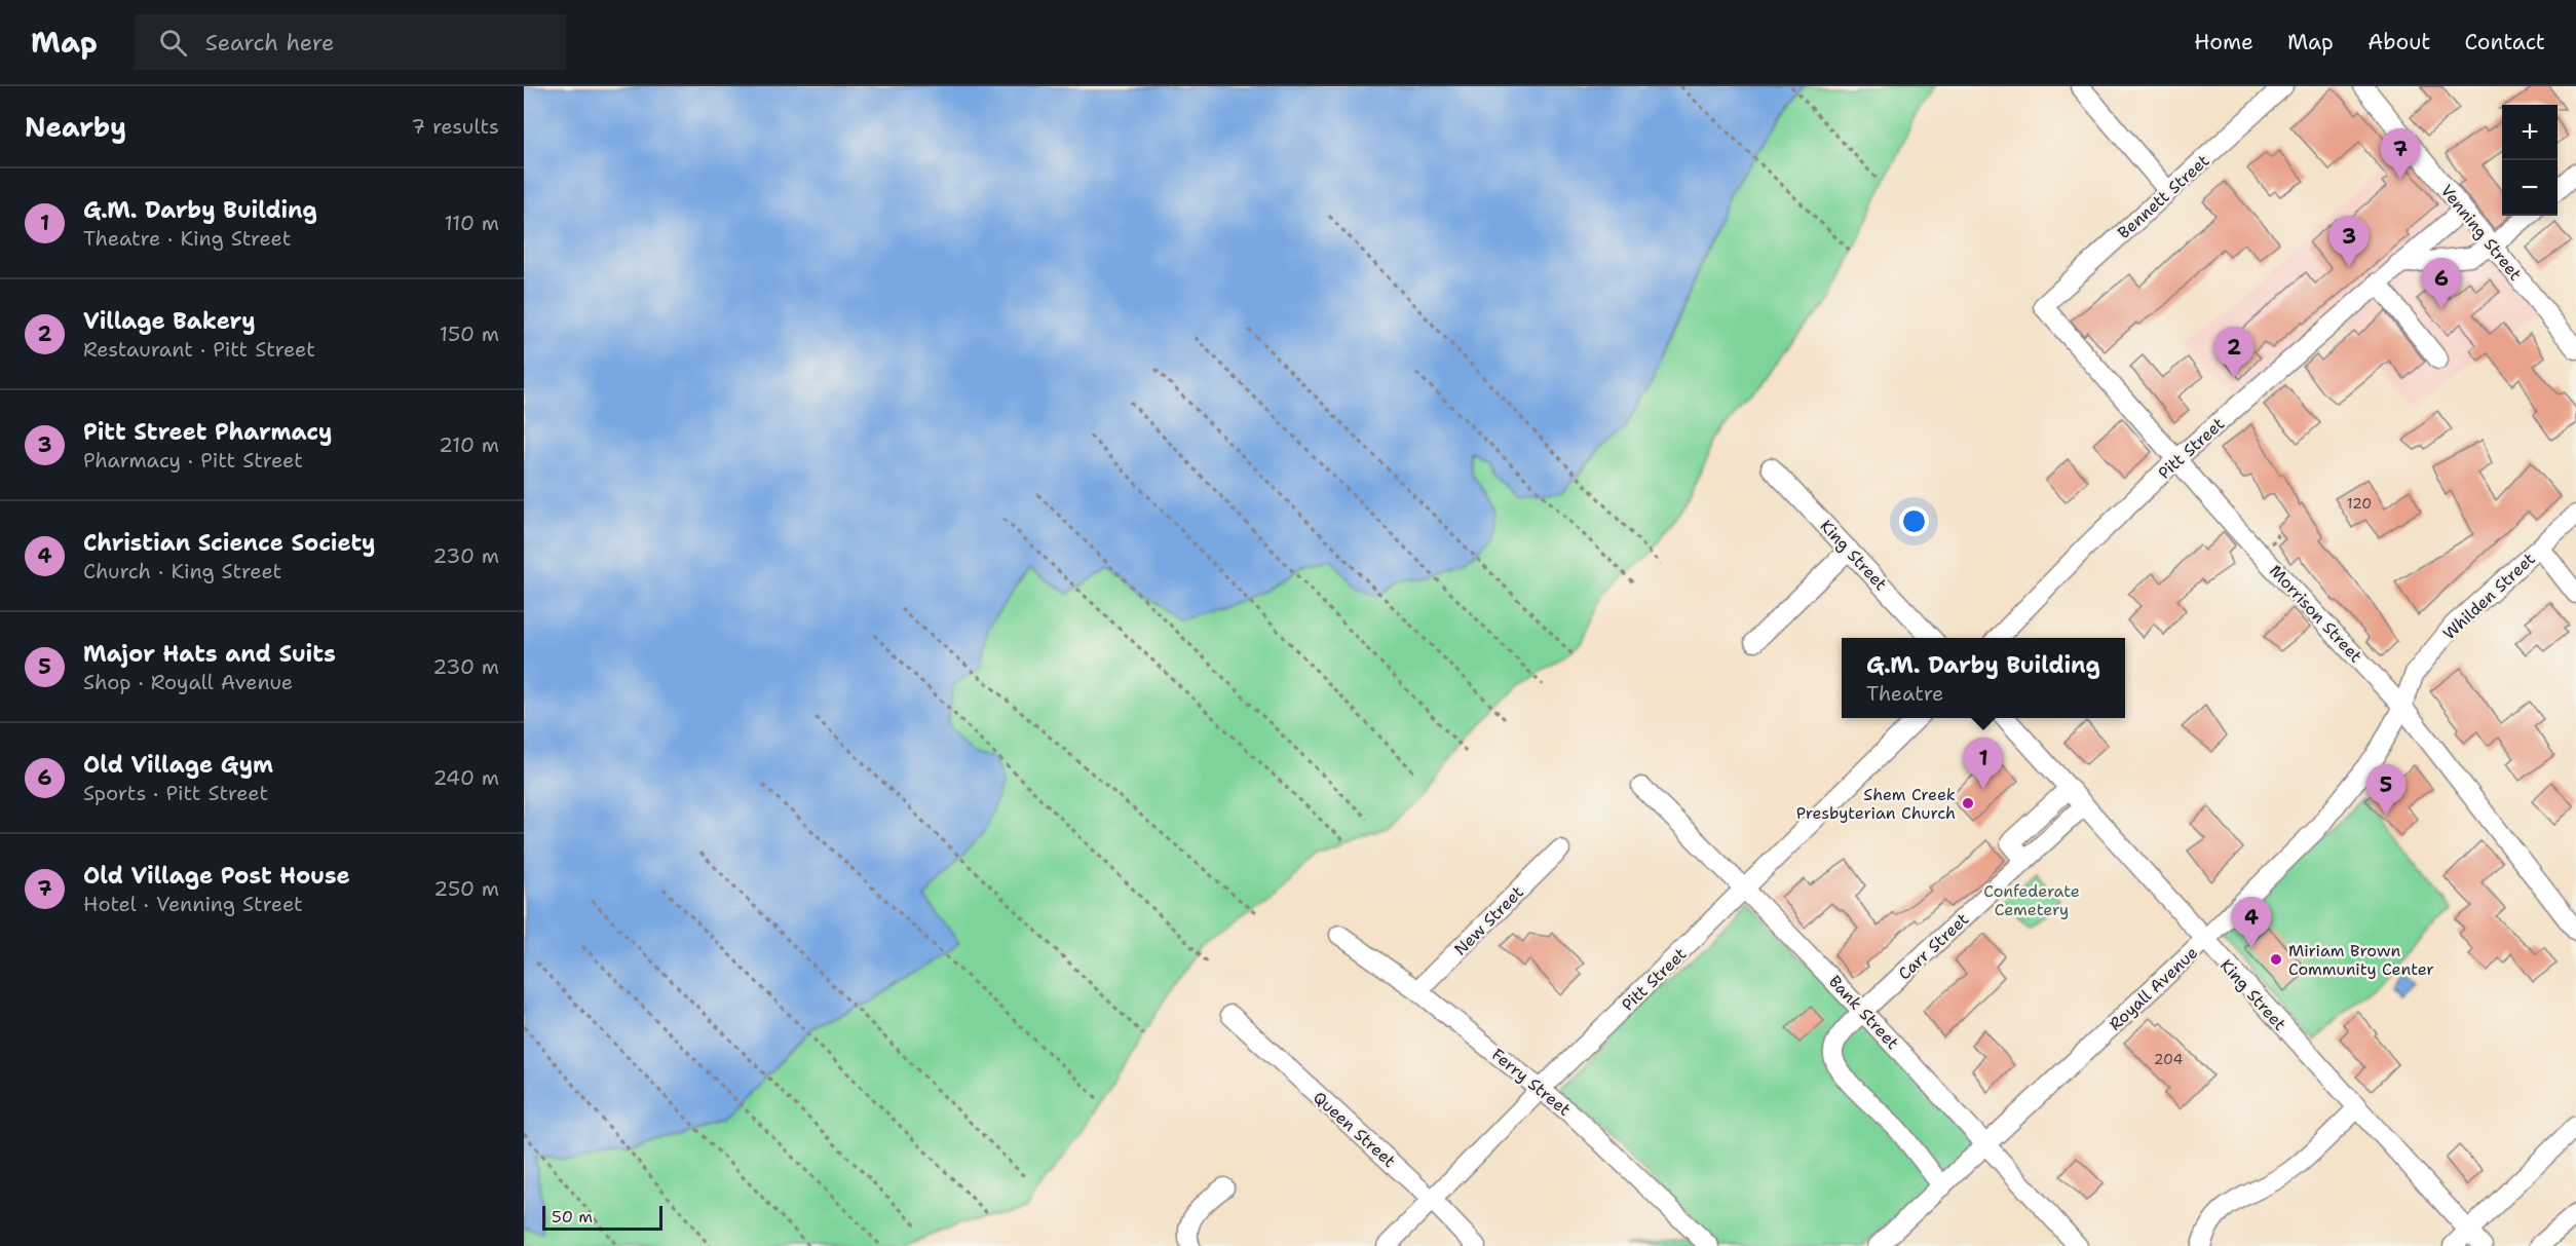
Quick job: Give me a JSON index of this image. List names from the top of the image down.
{
  "streets": {
    "street": [
      "Bennett Street",
      "Venning Street",
      "Pitt Street",
      "King Street",
      "Whilden Street",
      "Morrison Street",
      "New Street",
      "Carr Street",
      "Royall Avenue",
      "Bank Street",
      "Ferry Street",
      "Queen Street"
    ]
  },
  "crossings": [
    ["Bennett Street", "Morrison Street"],
    ["Venning Street", "Pitt Street"],
    ["Pitt Street", "Morrison Street"],
    ["Pitt Street", "Bank Street"],
    ["Pitt Street", "Ferry Street"],
    ["Pitt Street", "Queen Street"],
    ["King Street", "Carr Street"],
    ["King Street", "Royall Avenue"],
    ["Whilden Street", "Morrison Street"],
    ["Whilden Street", "Royall Avenue"],
    ["Morrison Street", "Royall Avenue"],
    ["New Street", "Ferry Street"],
    ["Carr Street", "Royall Avenue"],
    ["Carr Street", "Bank Street"],
    ["Royall Avenue", "Bank Street"]
  ],
  "parks": ["Confederate Cemetery"],
  "places": ["Shem Creek Presbyterian Church", "Miriam Brown Community Center"],
  "house_numbers": ["120", "204"],
  "scale_bar": "50 m",
  "page": {
    "header": "Map",
    "search": "Search here",
    "nav": [
      "Home",
      "Map",
      "About",
      "Contact"
    ],
    "heading": ["Nearby", "7 results"],
    "map_buttons": ["+", "−"],
    "pins": [
      "7",
      "3",
      "6",
      "2",
      "1",
      "5",
      "4"
    ],
    "list": [
      {
        "mark": "1",
        "name": "G.M. Darby Building",
        "note": "Theatre · King Street",
        "value": "110 m"
      },
      {
        "mark": "2",
        "name": "Village Bakery",
        "note": "Restaurant · Pitt Street",
        "value": "150 m"
      },
      {
        "mark": "3",
        "name": "Pitt Street Pharmacy",
        "note": "Pharmacy · Pitt Street",
        "value": "210 m"
      },
      {
        "mark": "4",
        "name": "Christian Science Society",
        "note": "Church · King Street",
        "value": "230 m"
      },
      {
        "mark": "5",
        "name": "Major Hats and Suits",
        "note": "Shop · Royall Avenue",
        "value": "230 m"
      },
      {
        "mark": "6",
        "name": "Old Village Gym",
        "note": "Sports · Pitt Street",
        "value": "240 m"
      },
      {
        "mark": "7",
        "name": "Old Village Post House",
        "note": "Hotel · Venning Street",
        "value": "250 m"
      }
    ],
    "popup": ["G.M. Darby Building", "Theatre"],
    "scale": "50 m"
  }
}
